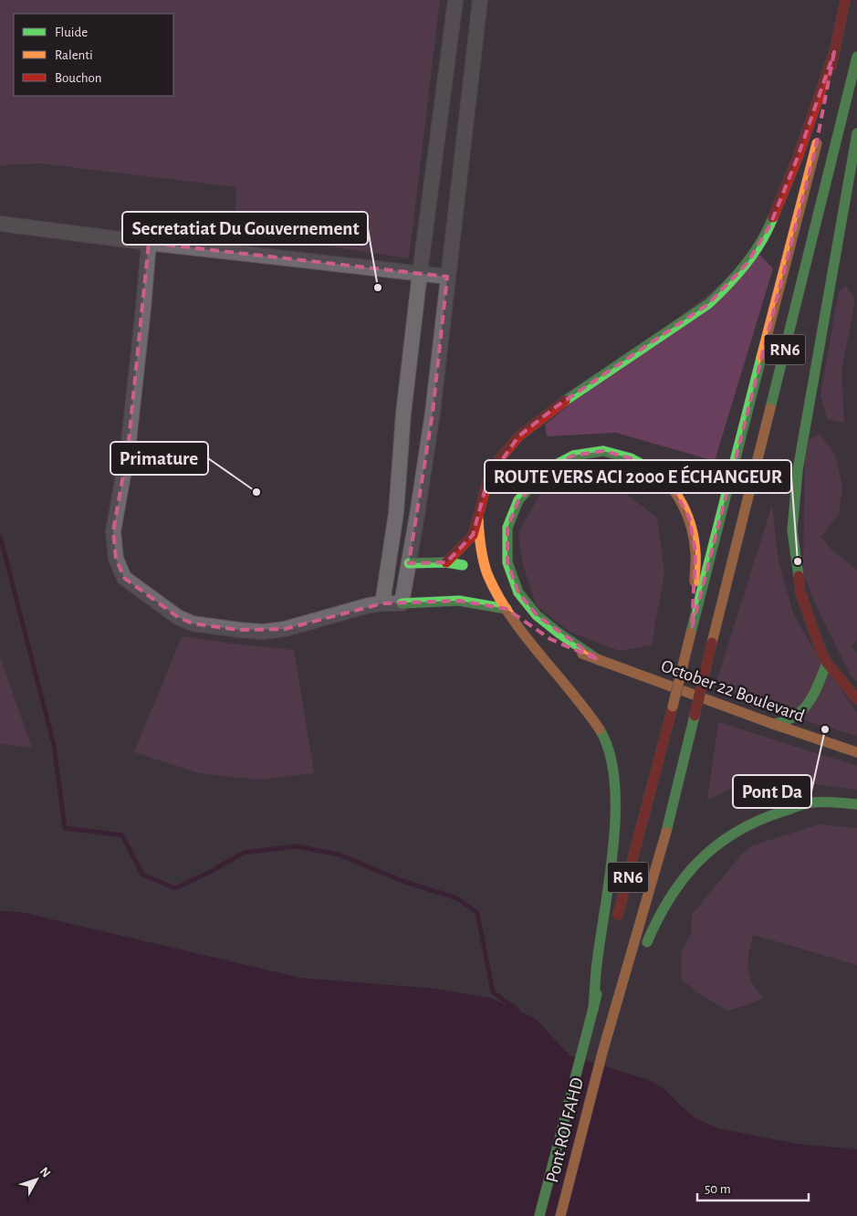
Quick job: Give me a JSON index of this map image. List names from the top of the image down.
{
  "streets": {
    "main road": ["RN6", "October 22 Boulevard", "Pont ROI FAHD"]
  },
  "crossings": [
    ["RN6", "Pont ROI FAHD"]
  ],
  "places": [
    "Secretatiat Du Gouvernement",
    "Primature",
    "ROUTE VERS ACI 2000 E ÉCHANGEUR",
    "Pont Da"
  ],
  "legend": ["Fluide", "Ralenti", "Bouchon"],
  "scale_bar": "50 m",
  "north": "top right"
}
